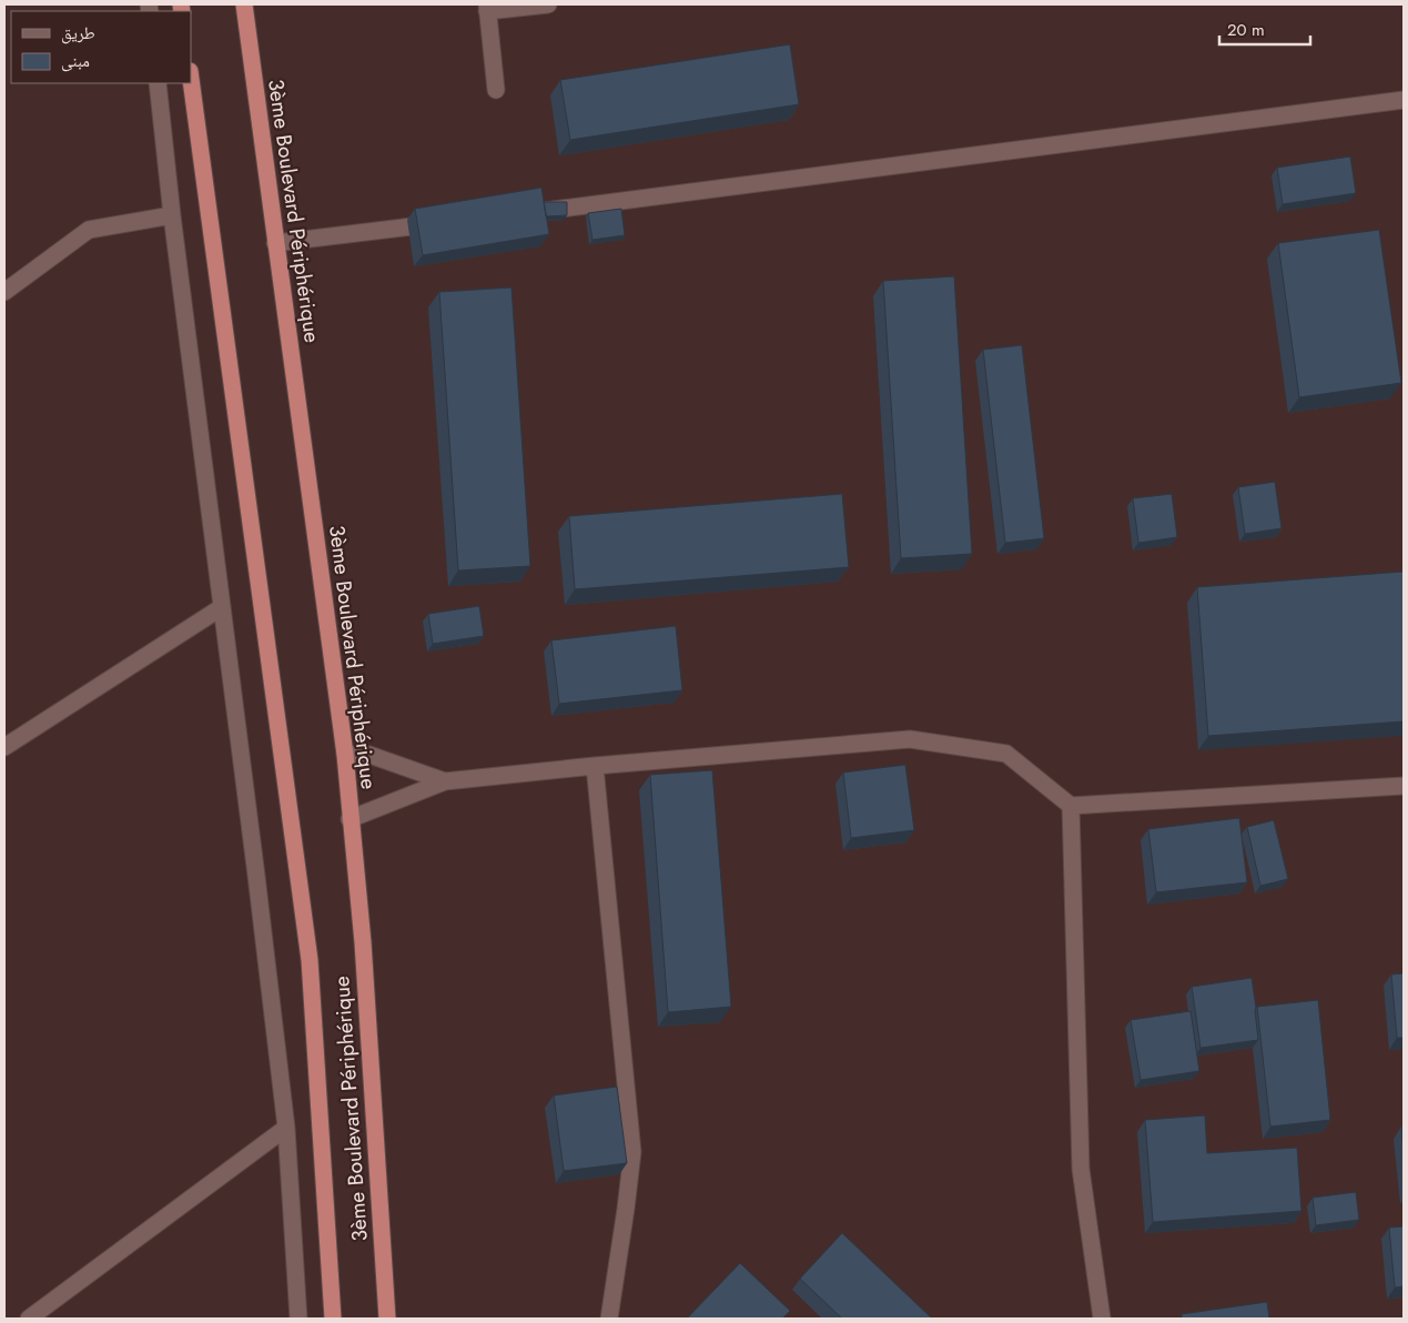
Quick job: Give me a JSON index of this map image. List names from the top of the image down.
{
  "streets": {
    "highway": ["3ème Boulevard Périphérique"]
  },
  "legend": ["طريق", "مبنى"],
  "scale_bar": "20 m"
}
